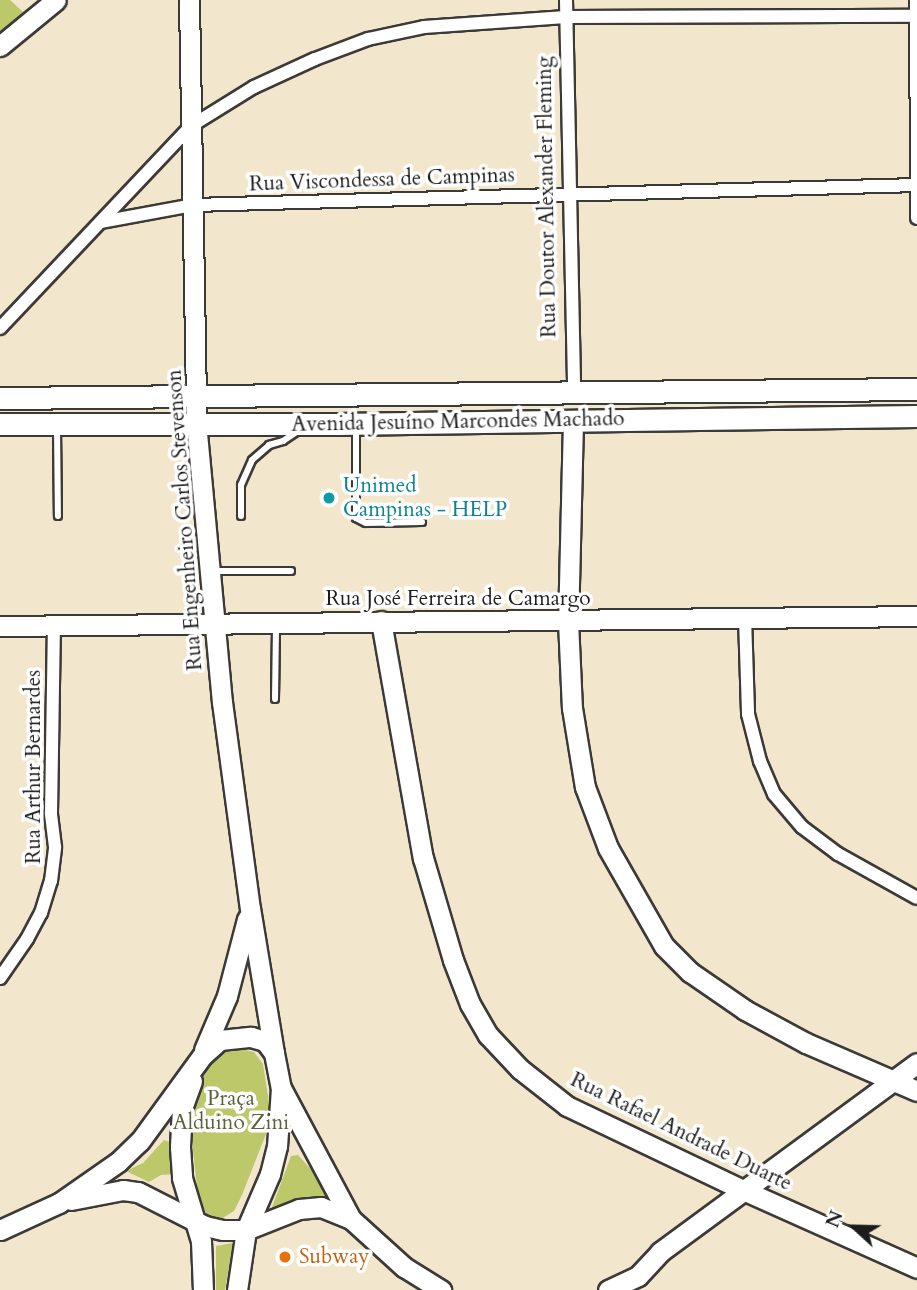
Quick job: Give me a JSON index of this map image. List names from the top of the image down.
{
  "streets": {
    "main road": ["Avenida Jesuíno Marcondes Machado"],
    "street": [
      "Rua Viscondessa de Campinas",
      "Rua Doutor Alexander Fleming",
      "Rua Engenheiro Carlos Stevenson",
      "Rua José Ferreira de Camargo",
      "Rua Arthur Bernardes",
      "Rua Rafael Andrade Duarte"
    ]
  },
  "crossings": [
    ["Rua Viscondessa de Campinas", "Rua Doutor Alexander Fleming"],
    ["Rua Viscondessa de Campinas", "Rua Engenheiro Carlos Stevenson"],
    ["Rua Doutor Alexander Fleming", "Avenida Jesuíno Marcondes Machado"],
    ["Avenida Jesuíno Marcondes Machado", "Rua Engenheiro Carlos Stevenson"],
    ["Rua Engenheiro Carlos Stevenson", "Rua José Ferreira de Camargo"],
    ["Rua José Ferreira de Camargo", "Rua Arthur Bernardes"],
    ["Rua José Ferreira de Camargo", "Rua Rafael Andrade Duarte"]
  ],
  "parks": ["Praça Alduino Zini"],
  "places": ["Unimed Campinas - HELP", "Subway"],
  "north": "left"
}
